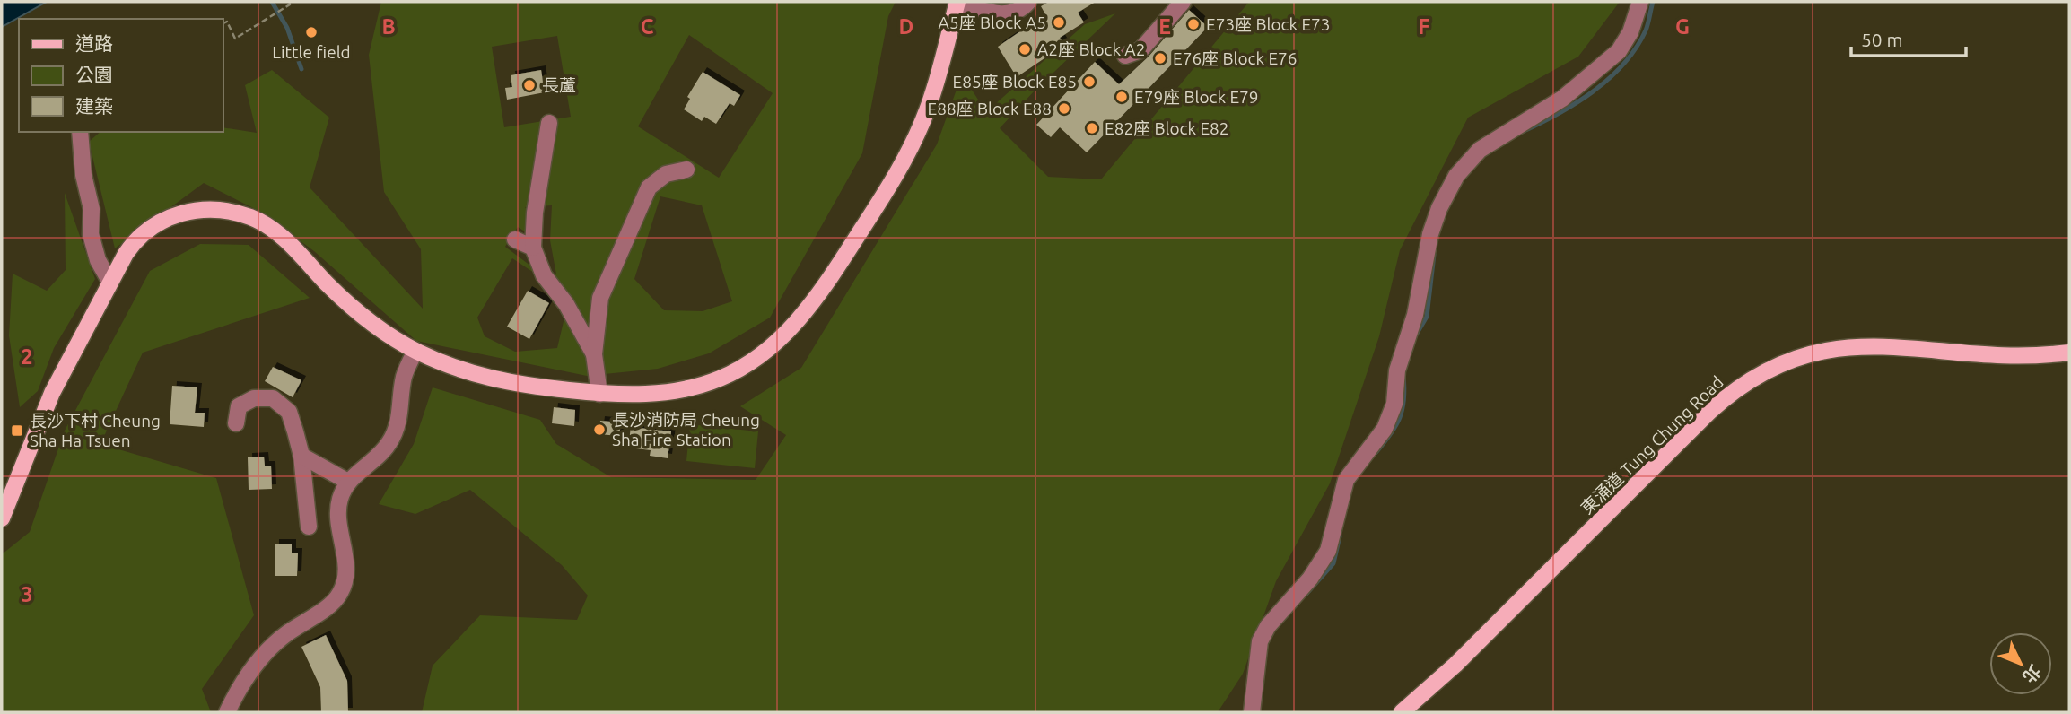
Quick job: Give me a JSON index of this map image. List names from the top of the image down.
{
  "streets": {
    "main road": ["東涌道 Tung Chung Road"]
  },
  "places": {
    "other": [
      "A5座 Block A5",
      "E73座 Block E73",
      "Little field",
      "A2座 Block A2",
      "E76座 Block E76",
      "E85座 Block E85",
      "長蘆",
      "E79座 Block E79",
      "E88座 Block E88",
      "E82座 Block E82",
      "長沙消防局 Cheung Sha Fire Station"
    ],
    "transit": ["長沙下村 Cheung Sha Ha Tsuen"]
  },
  "legend": ["道路", "公園", "建築"],
  "scale_bar": "50 m",
  "north": "bottom right",
  "grid": {
    "columns": [
      "B",
      "C",
      "D",
      "E",
      "F",
      "G"
    ],
    "rows": ["2", "3"]
  }
}
